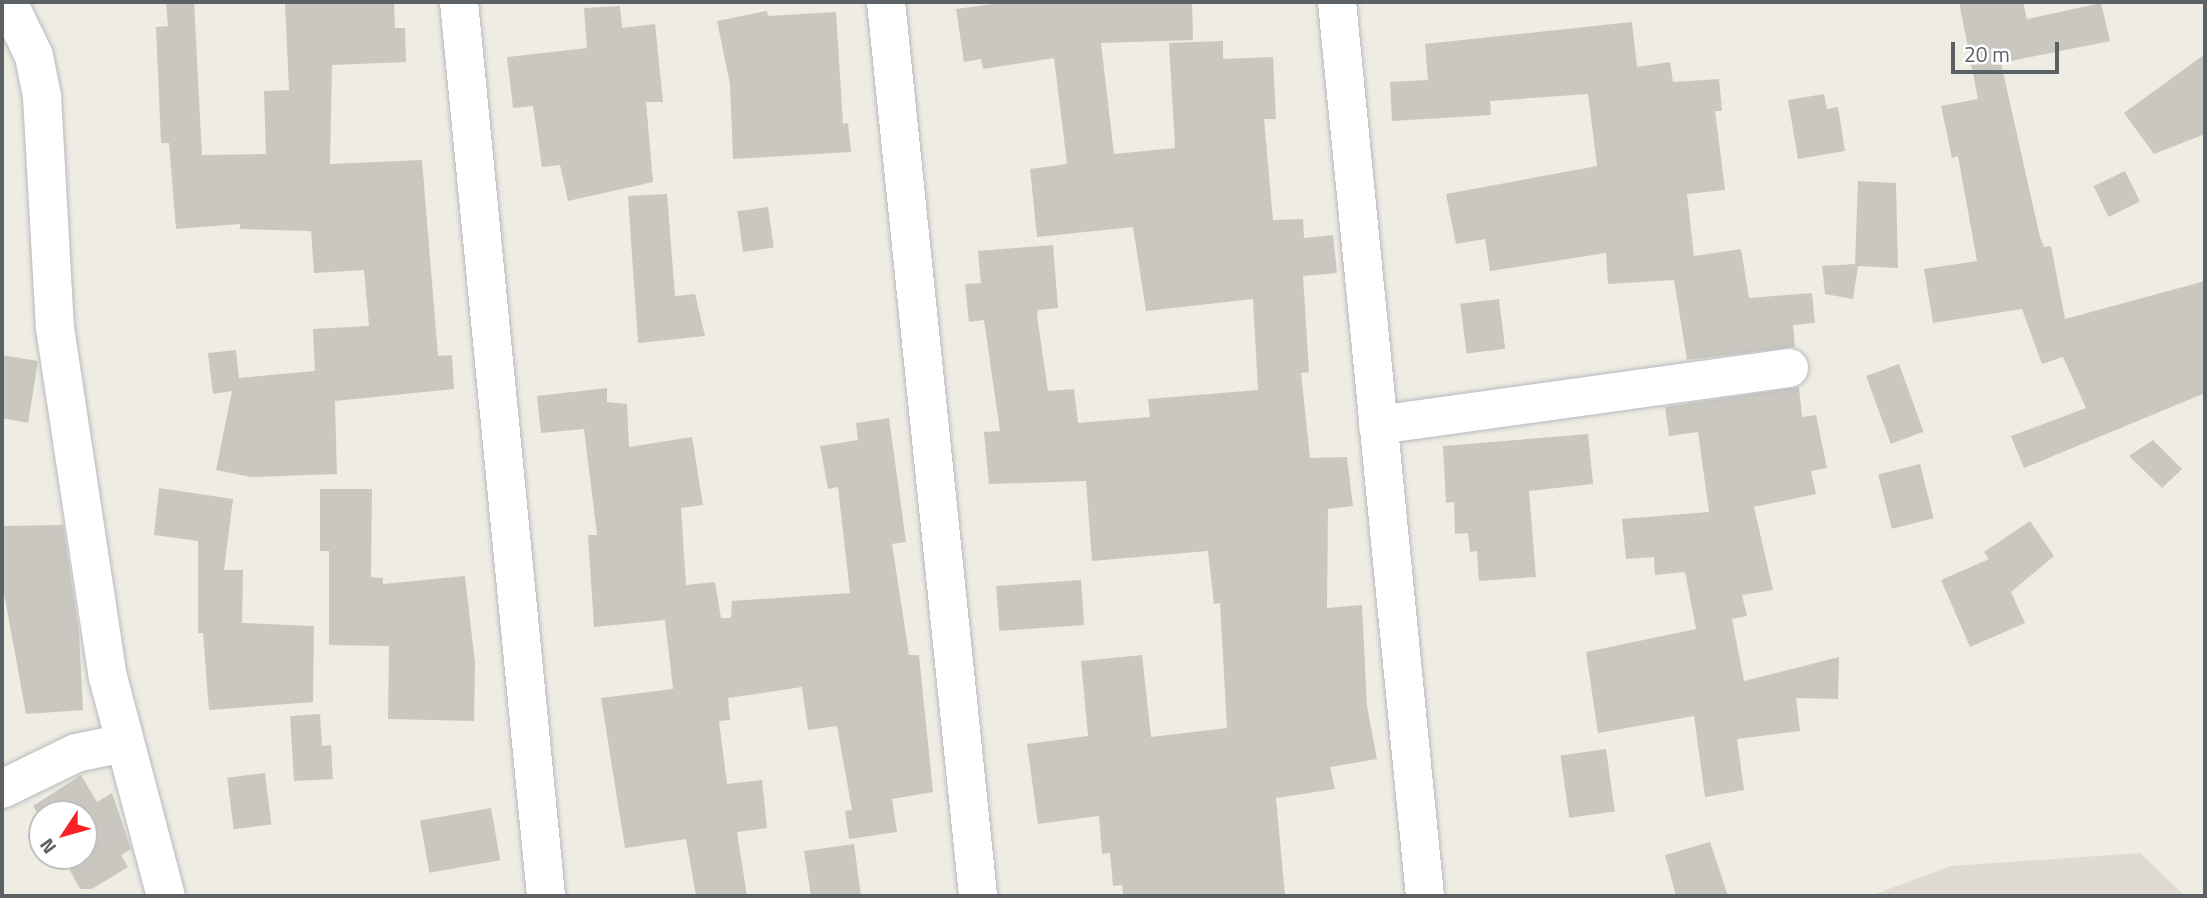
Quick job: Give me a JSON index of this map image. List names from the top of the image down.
{
  "scale_bar": "20 m",
  "north": "bottom left"
}
